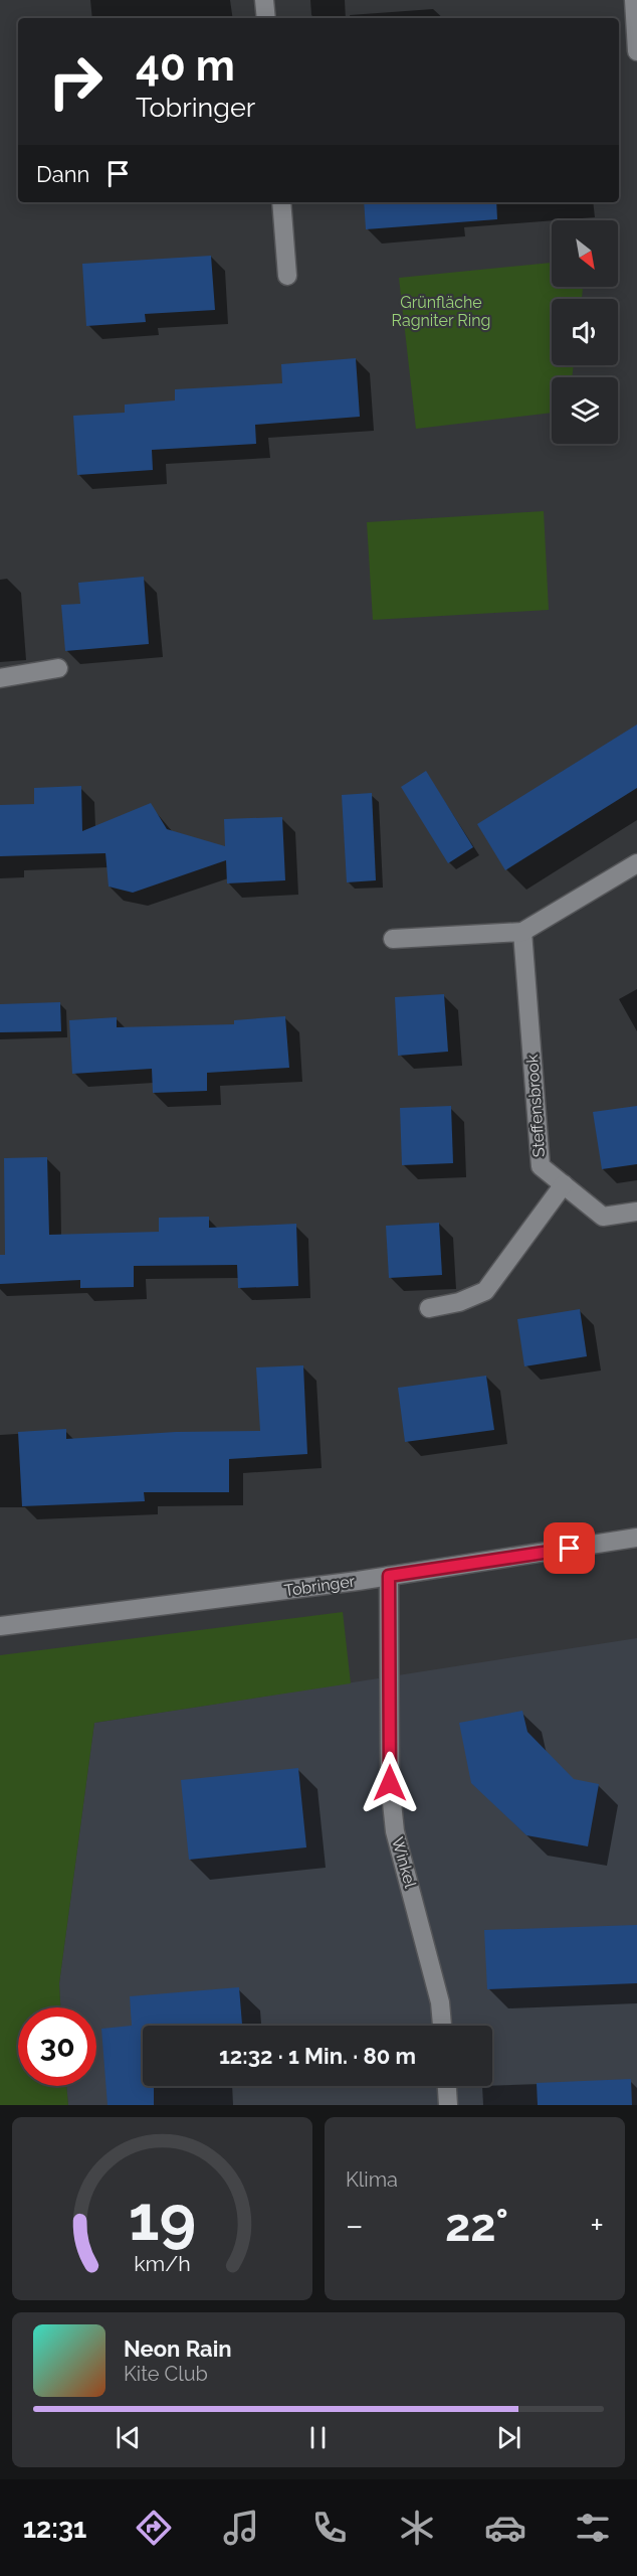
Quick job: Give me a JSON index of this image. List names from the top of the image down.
{
  "streets": {
    "street": ["Steffensbrook", "Tobringer", "Winkel"]
  },
  "crossings": [
    ["Tobringer", "Winkel"]
  ],
  "parks": ["Grünfläche Ragniter Ring"],
  "north": "bottom right",
  "page": {
    "turn": ["40 m", "Tobringer"],
    "then": "Dann",
    "limit": "30",
    "trip": "12:32 · 1 Min. · 80 m",
    "tile": "Klima",
    "heat": ["−", "22°", "+"],
    "song": ["Neon Rain", "Kite Club"],
    "tabs": "12:31",
    "gauge": ["19", "km/h"]
  }
}
